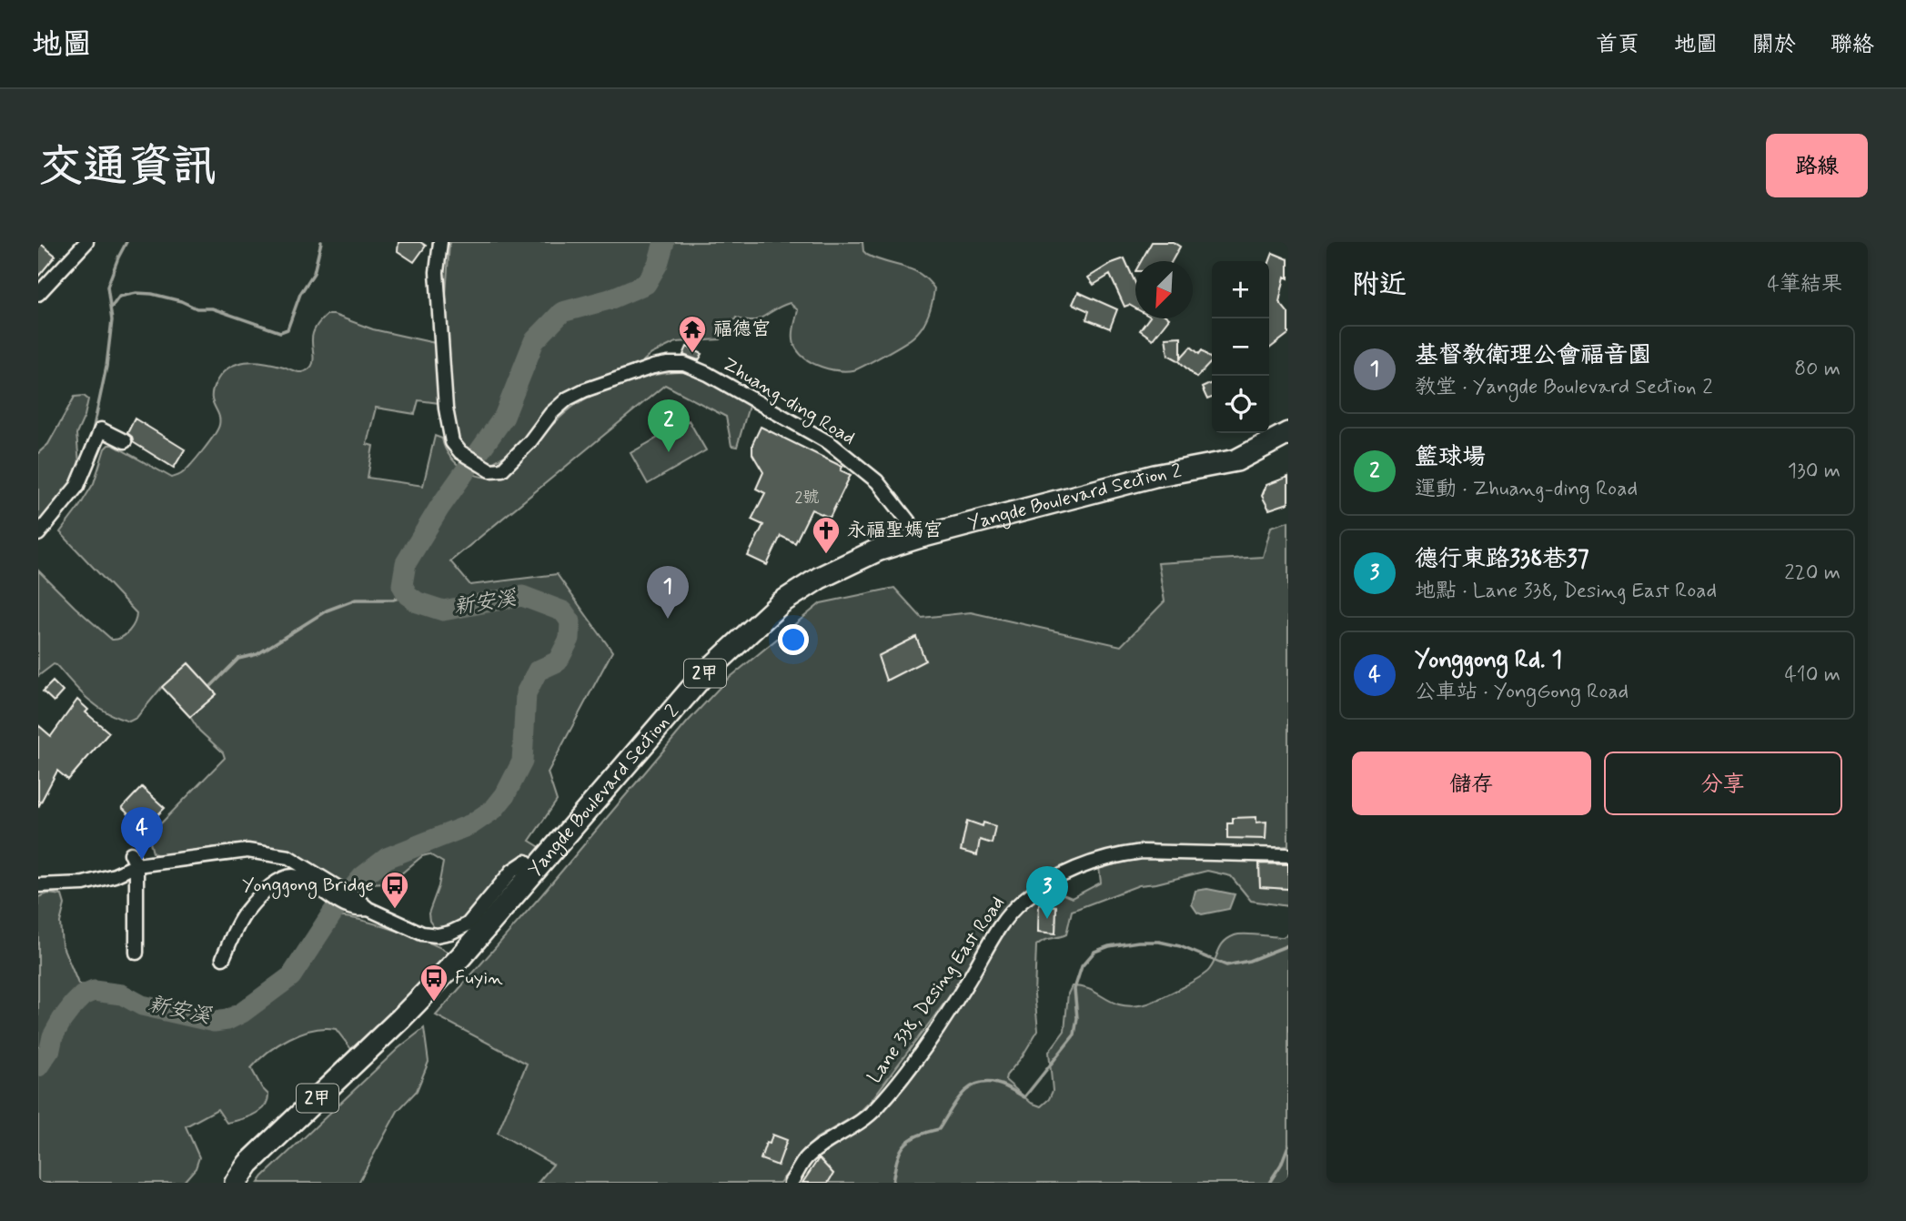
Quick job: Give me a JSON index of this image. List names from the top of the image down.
{
  "streets": {
    "main road": ["Yangde Boulevard Section 2", "2甲"],
    "street": ["Zhuang-ding Road", "Lane 338, Desing East Road"]
  },
  "crossings": [
    ["Zhuang-ding Road", "Yangde Boulevard Section 2"]
  ],
  "water": ["新安溪"],
  "places": {
    "temple": ["福德宮"],
    "church": ["永福聖媽宮"],
    "bus stop": ["Yonggong Bridge", "Fuyin"]
  },
  "house_numbers": ["2號"],
  "north": "bottom left",
  "page": {
    "header": "地圖",
    "nav": [
      "首頁",
      "地圖",
      "關於",
      "聯絡"
    ],
    "title": "交通資訊",
    "buttons": [
      "路線",
      ["儲存", "分享"]
    ],
    "heading": ["附近", "4筆結果"],
    "map_buttons": ["+", "−"],
    "list": [
      {
        "mark": "1",
        "name": "基督教衛理公會福音園",
        "note": "教堂 · Yangde Boulevard Section 2",
        "value": "80 m"
      },
      {
        "mark": "2",
        "name": "籃球場",
        "note": "運動 · Zhuang-ding Road",
        "value": "130 m"
      },
      {
        "mark": "3",
        "name": "德行東路338巷37",
        "note": "地點 · Lane 338, Desing East Road",
        "value": "220 m"
      },
      {
        "mark": "4",
        "name": "Yonggong Rd. 1",
        "note": "公車站 · YongGong Road",
        "value": "410 m"
      }
    ],
    "pins": [
      "2",
      "1",
      "4",
      "3"
    ]
  }
}
